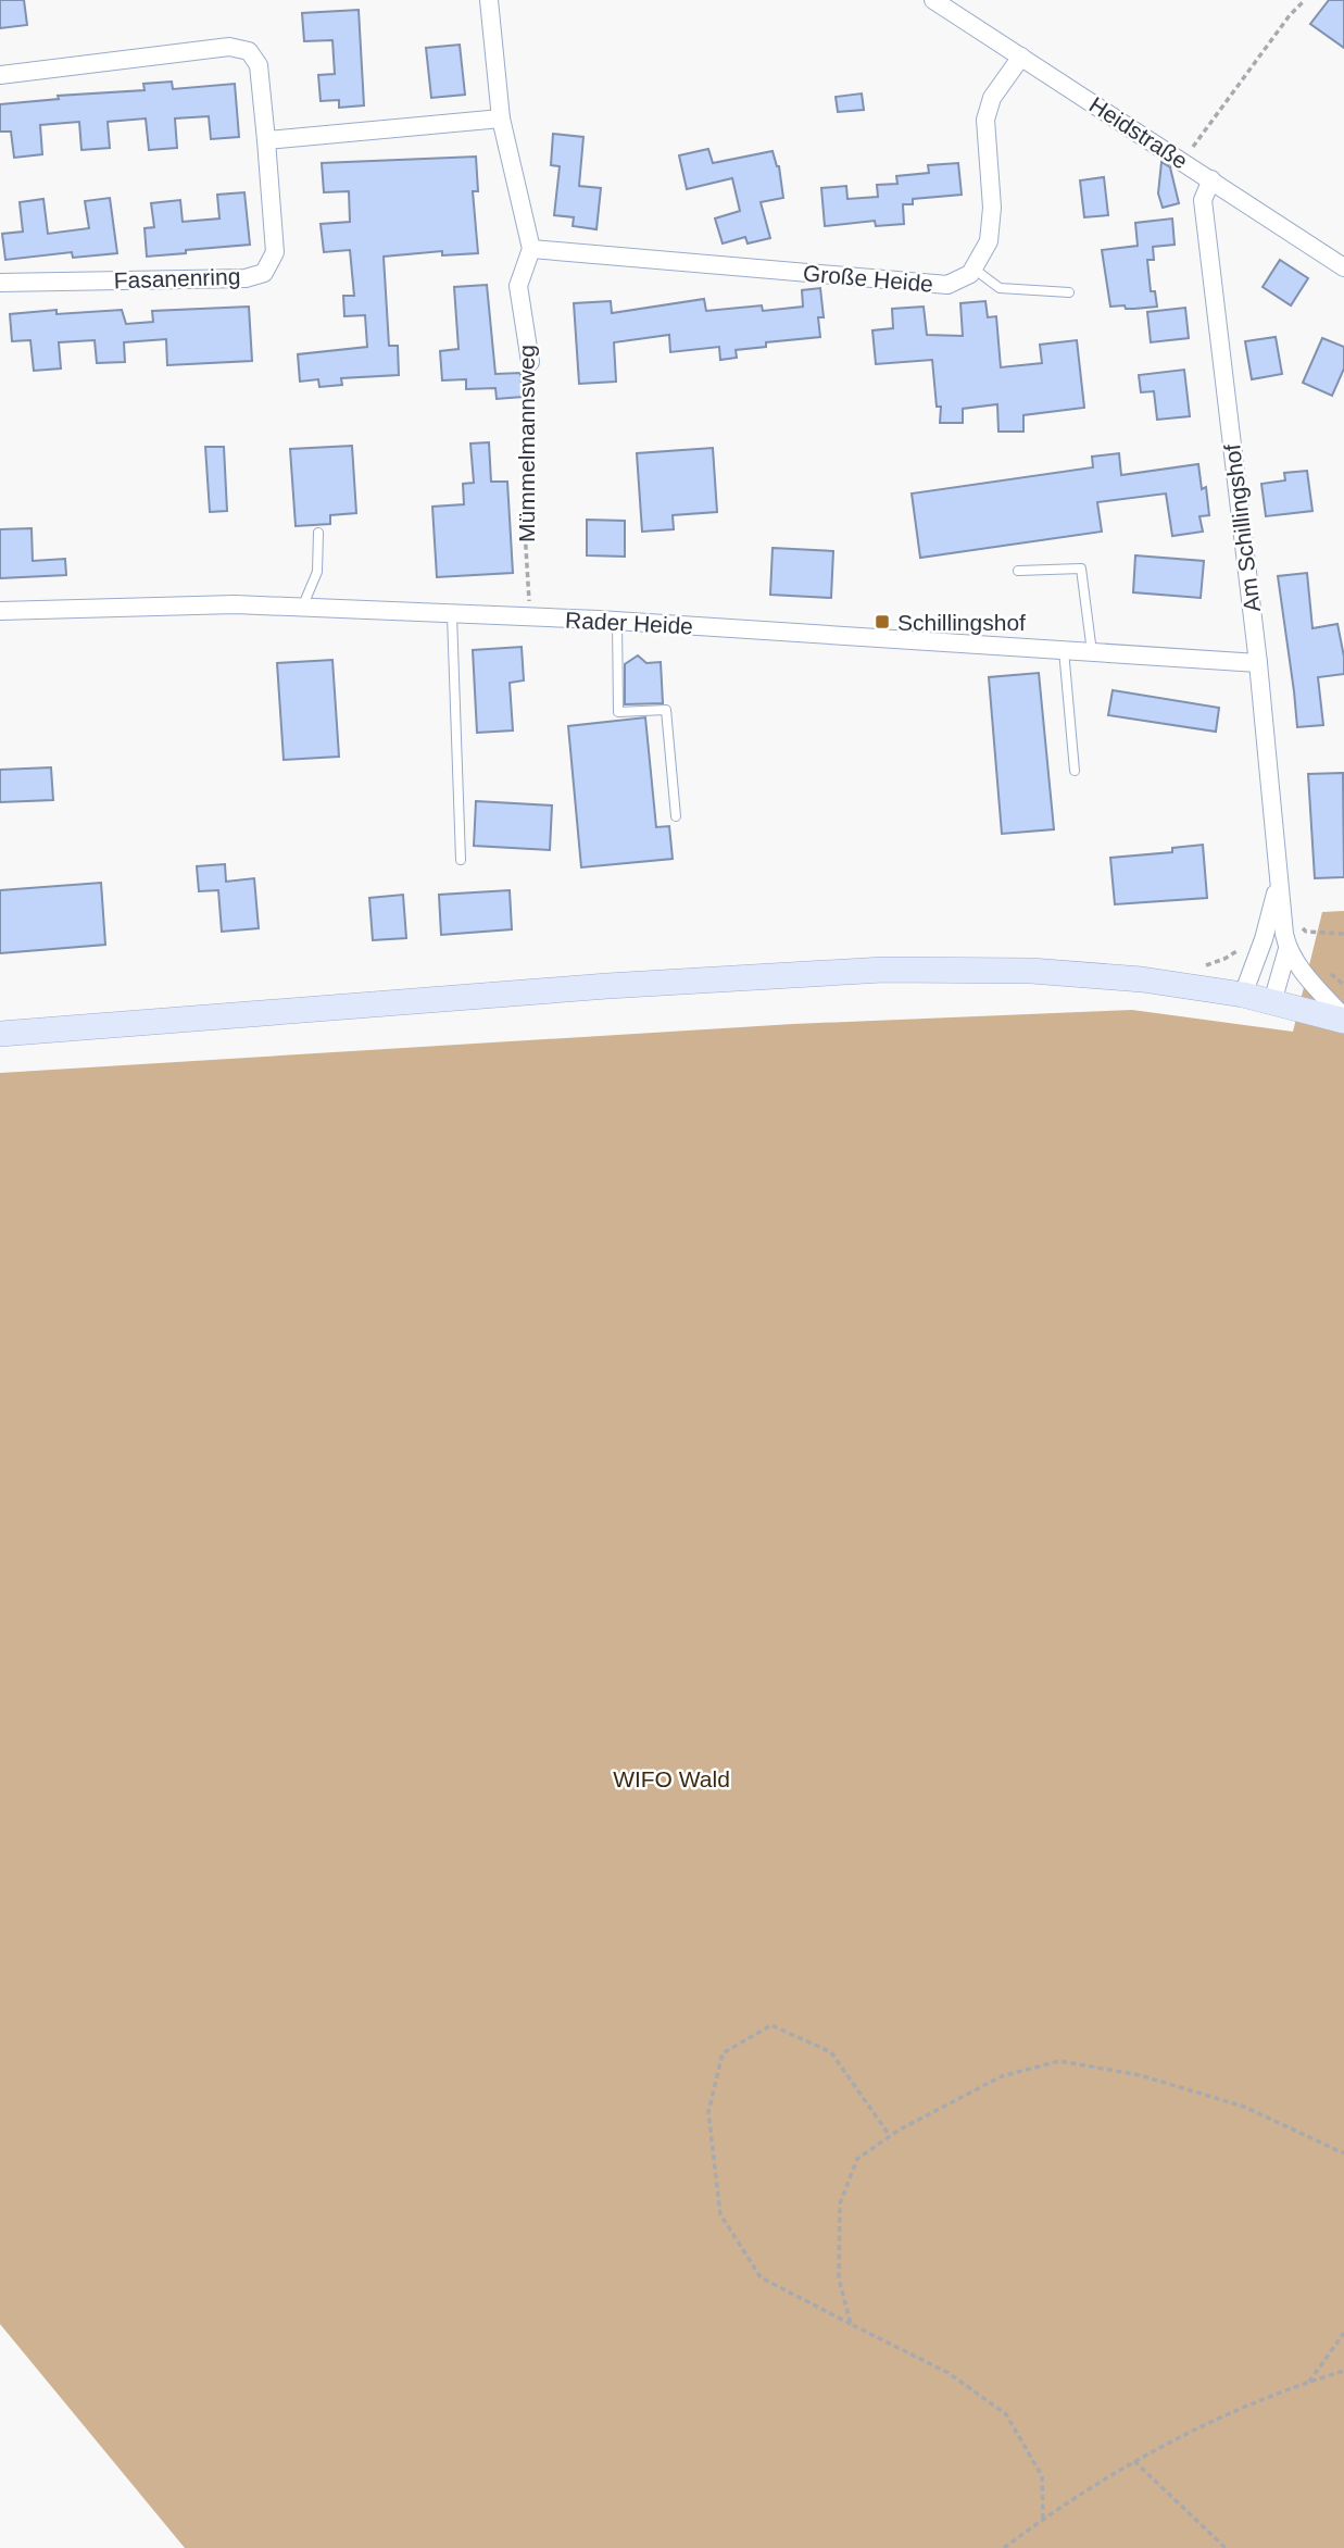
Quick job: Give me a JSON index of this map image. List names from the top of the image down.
{
  "streets": {
    "street": [
      "Heidstraße",
      "Fasanenring",
      "Große Heide",
      "Mümmelmannsweg",
      "Am Schillingshof",
      "Rader Heide"
    ]
  },
  "crossings": [
    ["Heidstraße", "Am Schillingshof"],
    ["Große Heide", "Mümmelmannsweg"],
    ["Mümmelmannsweg", "Rader Heide"],
    ["Am Schillingshof", "Rader Heide"]
  ],
  "parks": ["WIFO Wald"],
  "places": {
    "transit": ["Schillingshof"]
  }
}
